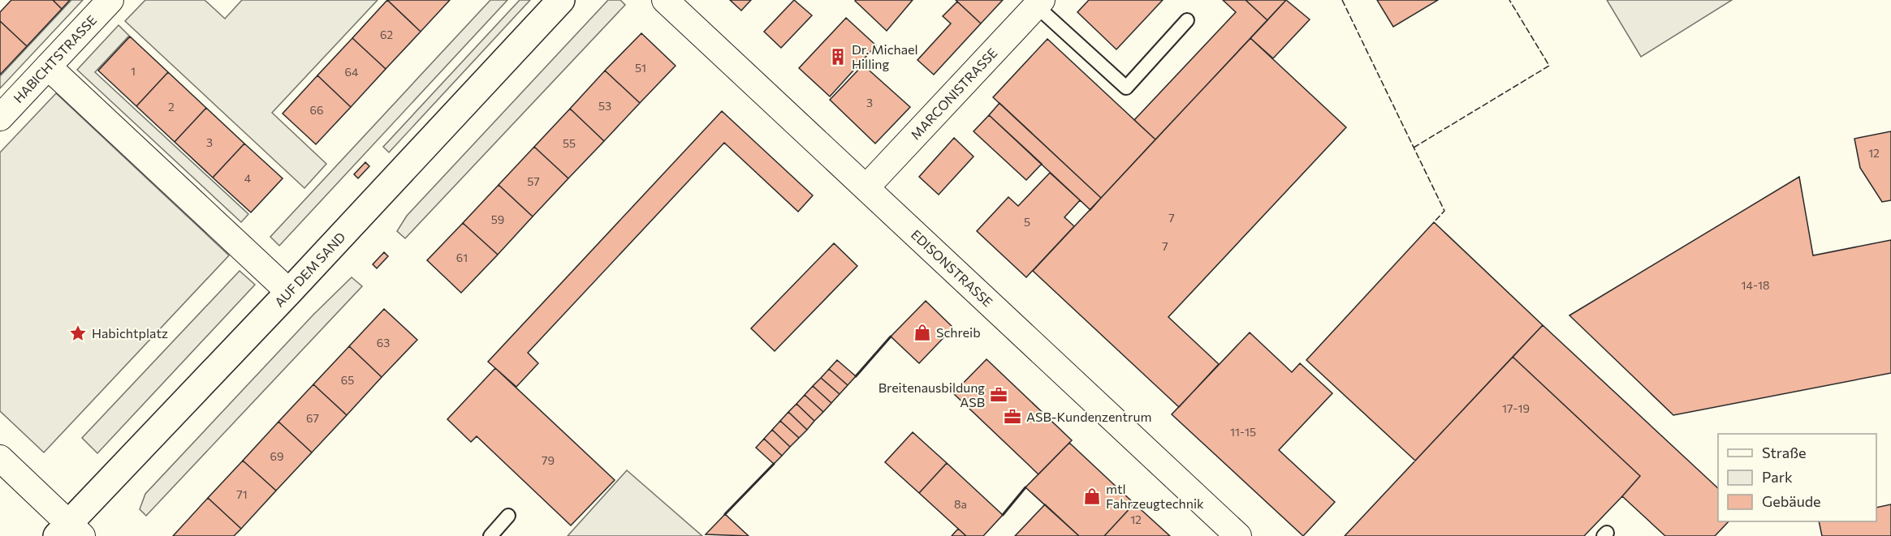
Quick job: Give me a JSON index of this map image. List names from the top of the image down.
{
  "streets": {
    "street": [
      "HABICHTSTRASSE",
      "MARCONISTRASSE",
      "EDISONSTRASSE",
      "AUF DEM SAND"
    ]
  },
  "crossings": [
    ["MARCONISTRASSE", "EDISONSTRASSE"]
  ],
  "places": {
    "building": ["Dr. Michael Hilling"],
    "shop": ["Schreib", "mtl Fahrzeugtechnik"],
    "place": ["Habichtplatz"],
    "office": ["Breitenausbildung ASB", "ASB-Kundenzentrum"]
  },
  "house_numbers": [
    "62",
    "51",
    "1",
    "64",
    "3",
    "53",
    "2",
    "66",
    "3",
    "55",
    "12",
    "4",
    "57",
    "7",
    "59",
    "5",
    "7",
    "61",
    "14-18",
    "63",
    "65",
    "17-19",
    "67",
    "11-15",
    "69",
    "79",
    "71",
    "8a",
    "12"
  ],
  "legend": ["Straße", "Park", "Gebäude"]
}
